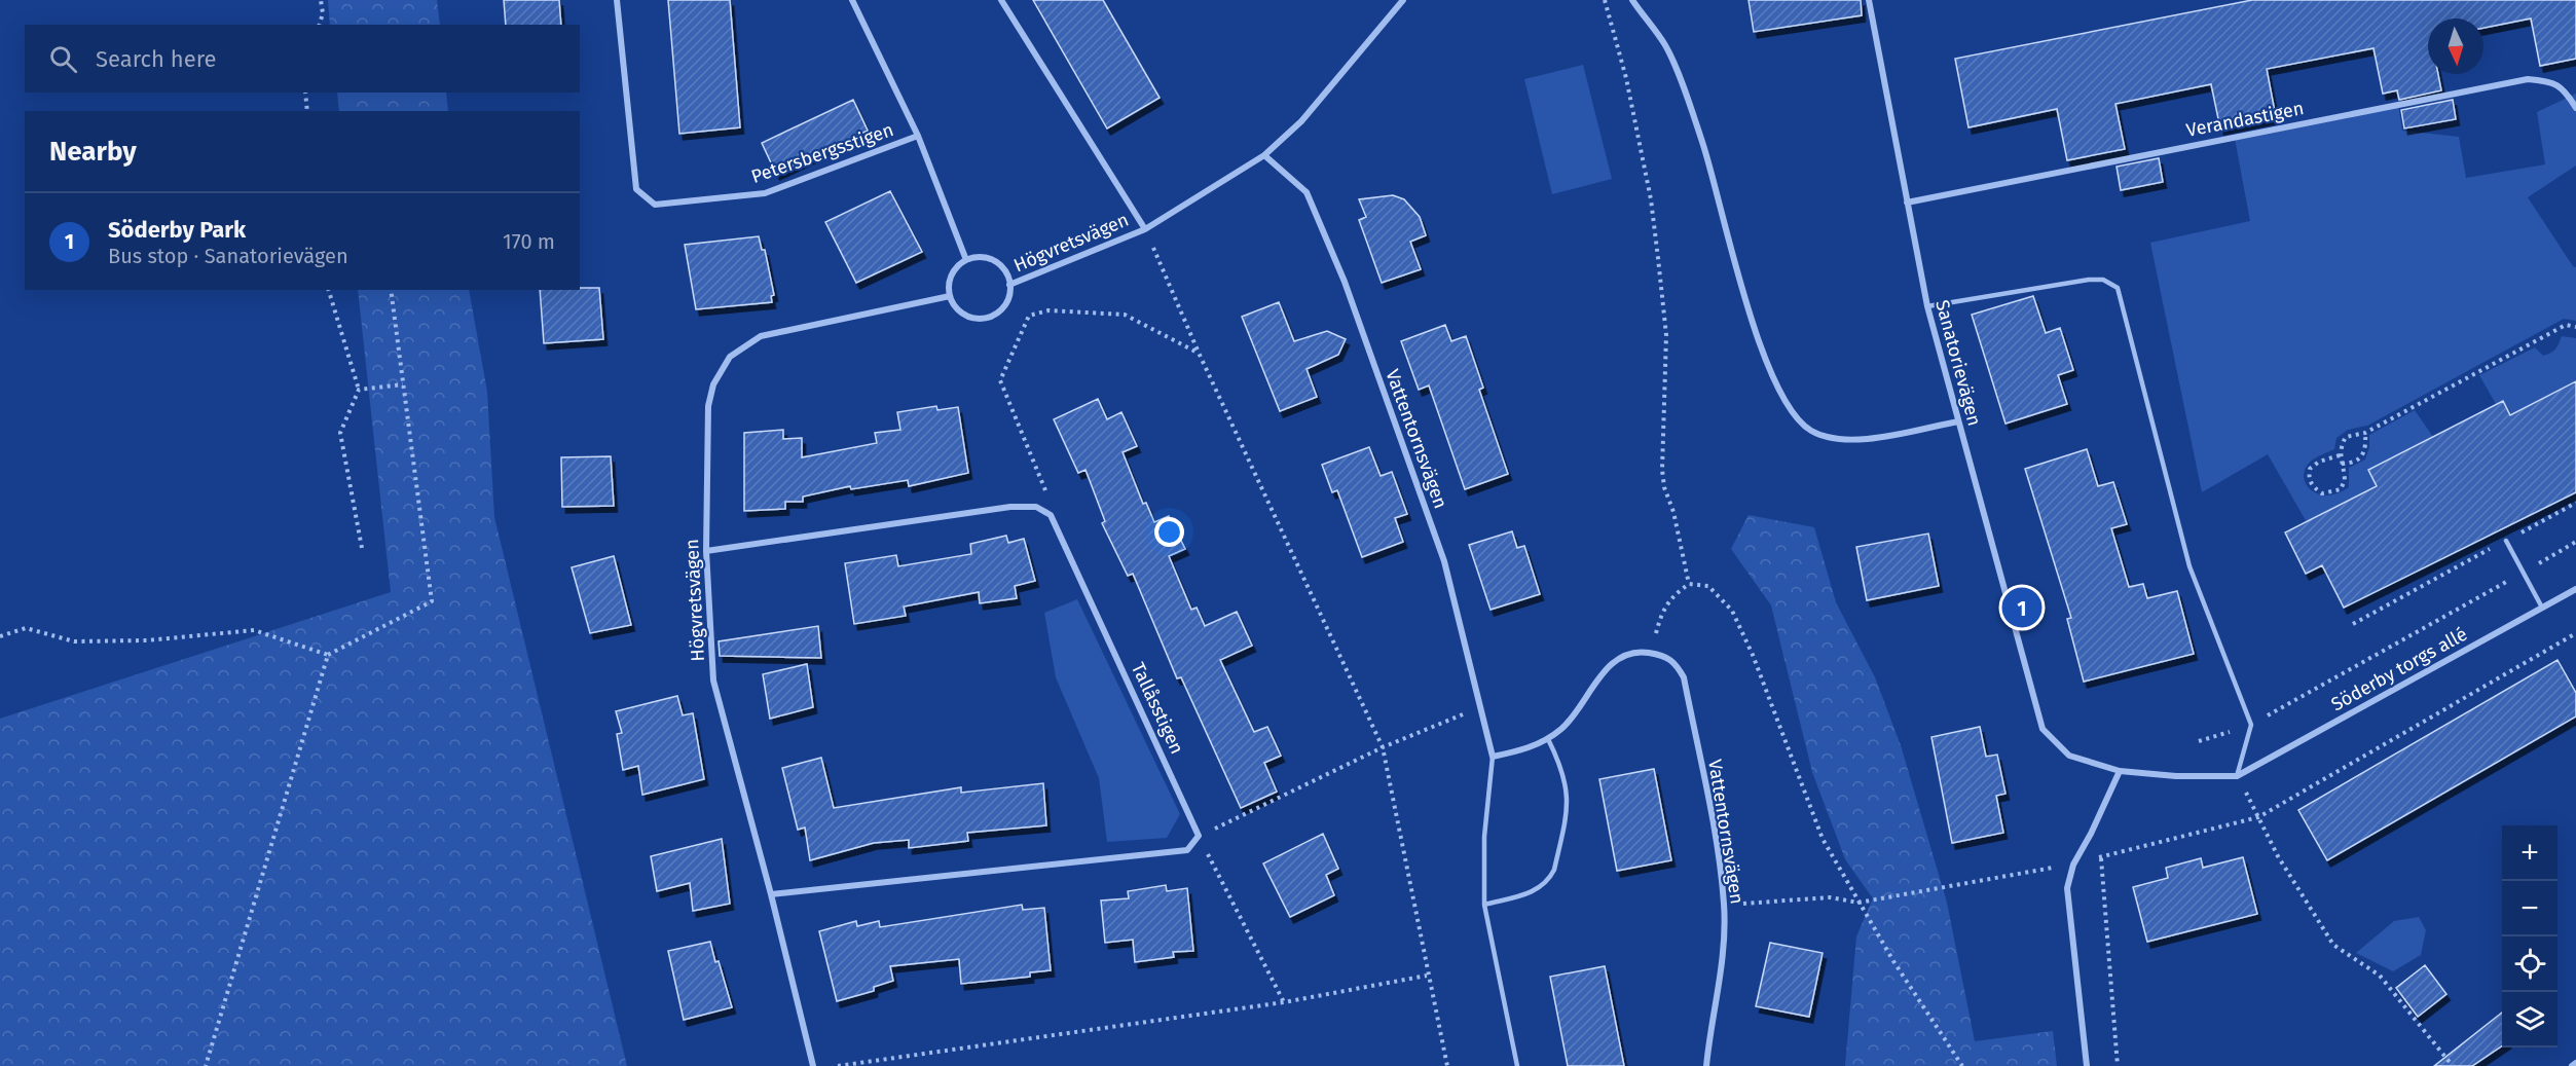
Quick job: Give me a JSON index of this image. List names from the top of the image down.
{
  "streets": {
    "street": [
      "Verandastigen",
      "Petersbergsstigen",
      "Högvretsvägen",
      "Sanatorievägen",
      "Vattentornsvägen",
      "Söderby torgs allé",
      "Tallåsstigen"
    ]
  },
  "crossings": [
    ["Verandastigen", "Sanatorievägen"],
    ["Petersbergsstigen", "Högvretsvägen"]
  ],
  "north": "bottom",
  "page": {
    "search": "Search here",
    "heading": "Nearby",
    "list": [
      {
        "mark": "1",
        "name": "Söderby Park",
        "note": "Bus stop · Sanatorievägen",
        "value": "170 m"
      }
    ],
    "pins": "1",
    "map_buttons": ["+", "−"]
  }
}
